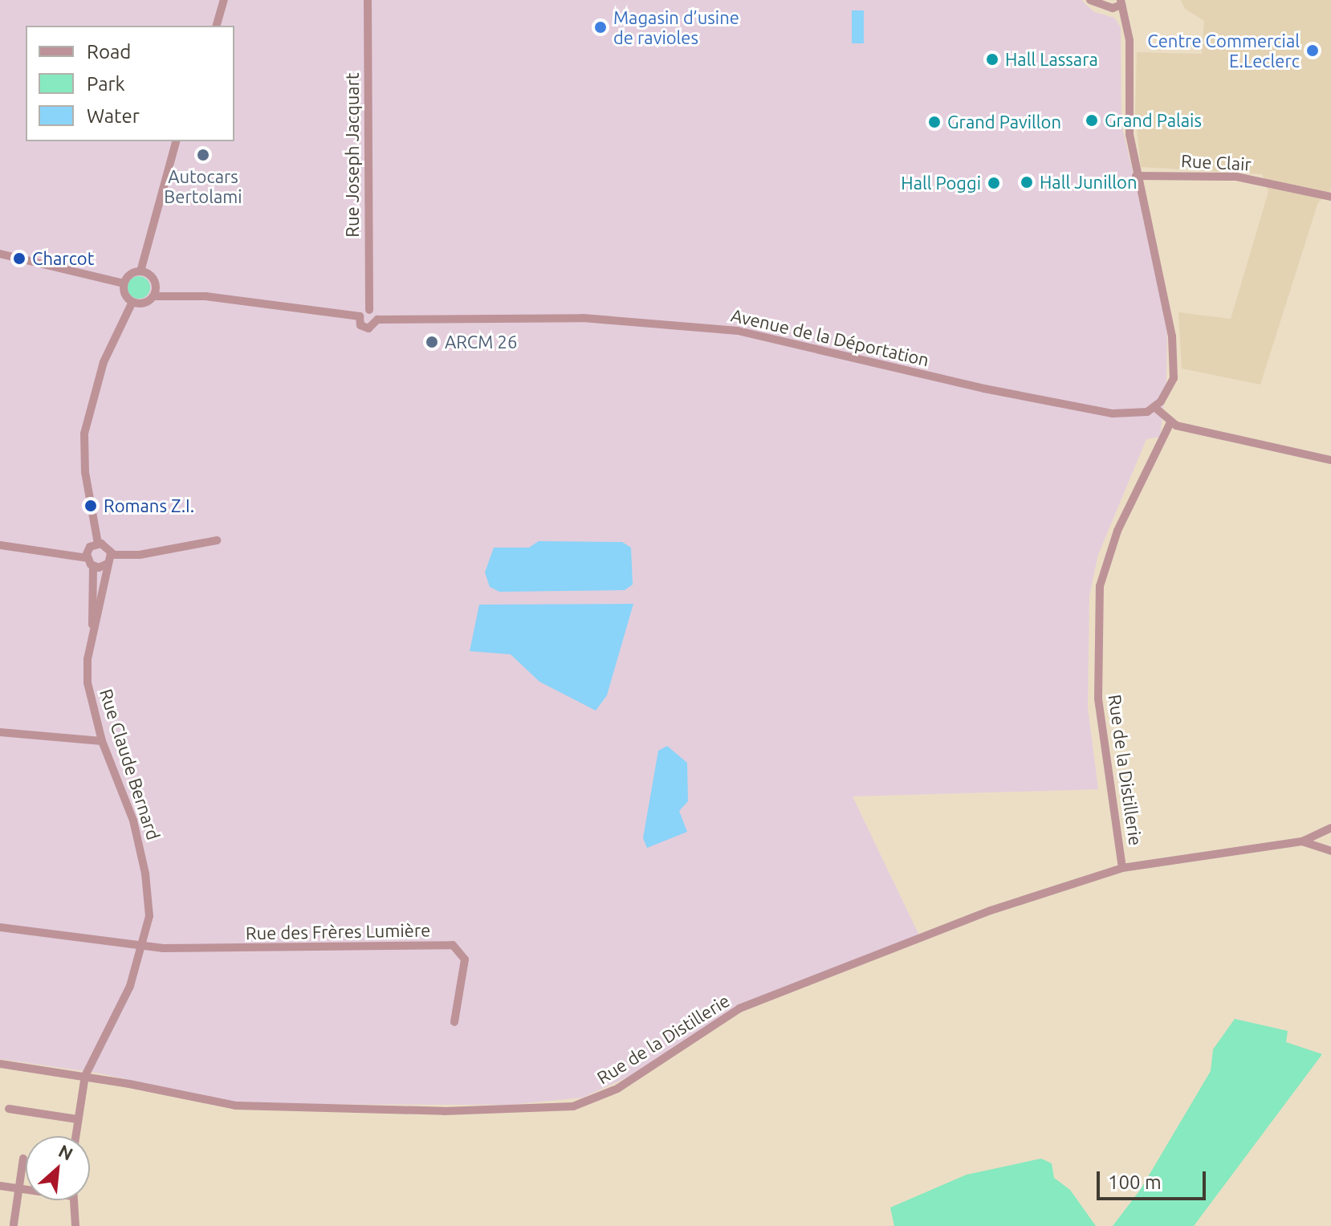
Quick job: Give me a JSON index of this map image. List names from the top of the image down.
{
  "streets": {
    "street": [
      "Rue Joseph Jacquart",
      "Rue Clair",
      "Avenue de la Déportation",
      "Rue Claude Bernard",
      "Rue de la Distillerie",
      "Rue des Frères Lumière"
    ]
  },
  "crossings": [
    ["Rue Claude Bernard", "Rue de la Distillerie"],
    ["Rue Claude Bernard", "Rue des Frères Lumière"]
  ],
  "places": [
    "Magasin d’usine de ravioles",
    "Centre Commercial E.Leclerc",
    "Hall Lassara",
    "Grand Palais",
    "Grand Pavillon",
    "Autocars Bertolami",
    "Hall Junillon",
    "Hall Poggi",
    "Charcot",
    "ARCM 26",
    "Romans Z.I."
  ],
  "legend": ["Road", "Park", "Water"],
  "scale_bar": "100 m",
  "north": "top right"
}
